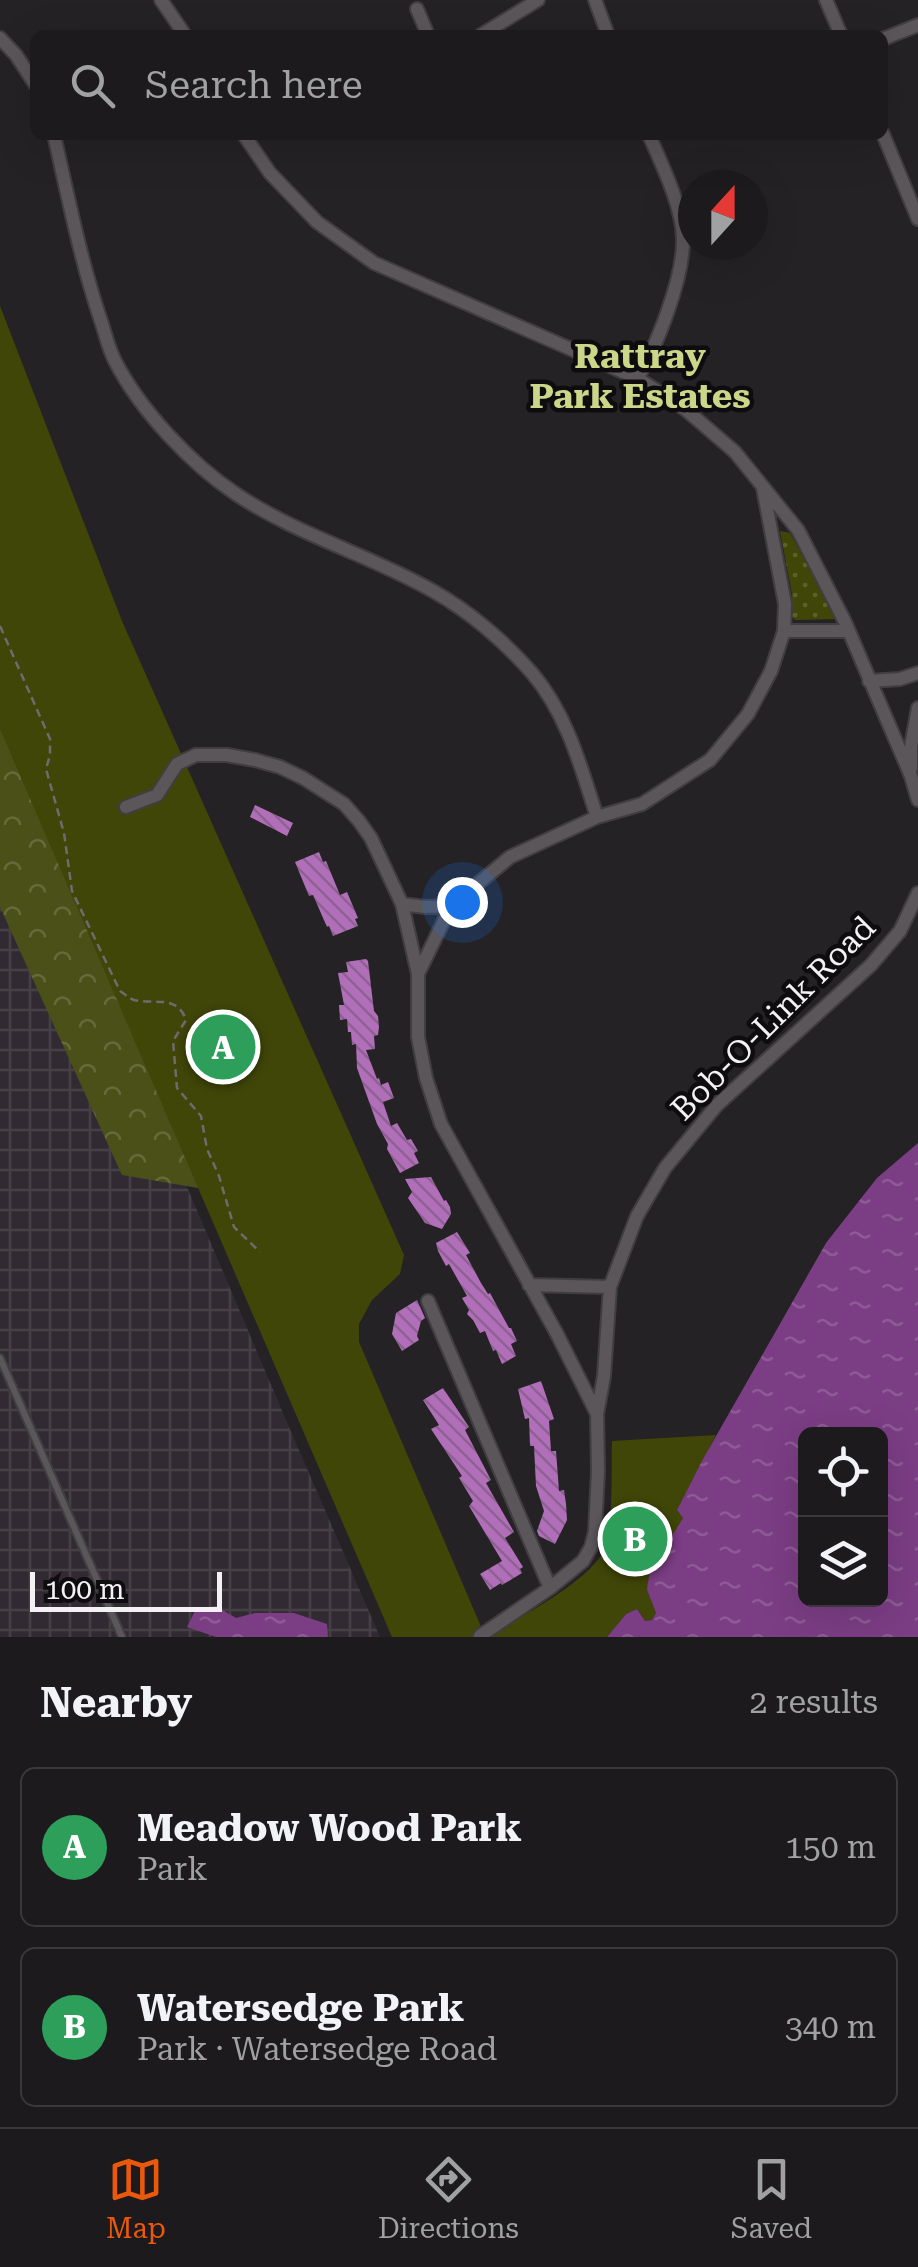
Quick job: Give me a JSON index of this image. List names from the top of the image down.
{
  "streets": {
    "street": ["Bob-O-Link Road"]
  },
  "districts": ["Rattray Park Estates"],
  "scale_bar": "100 m",
  "north": "top",
  "page": {
    "search": "Search here",
    "pins": ["A", "B"],
    "scale": "100 m",
    "heading": ["Nearby", "2 results"],
    "list": [
      {
        "mark": "A",
        "name": "Meadow Wood Park",
        "note": "Park",
        "value": "150 m"
      },
      {
        "mark": "B",
        "name": "Watersedge Park",
        "note": "Park · Watersedge Road",
        "value": "340 m"
      }
    ],
    "nav": ["Map", "Directions", "Saved"]
  }
}
